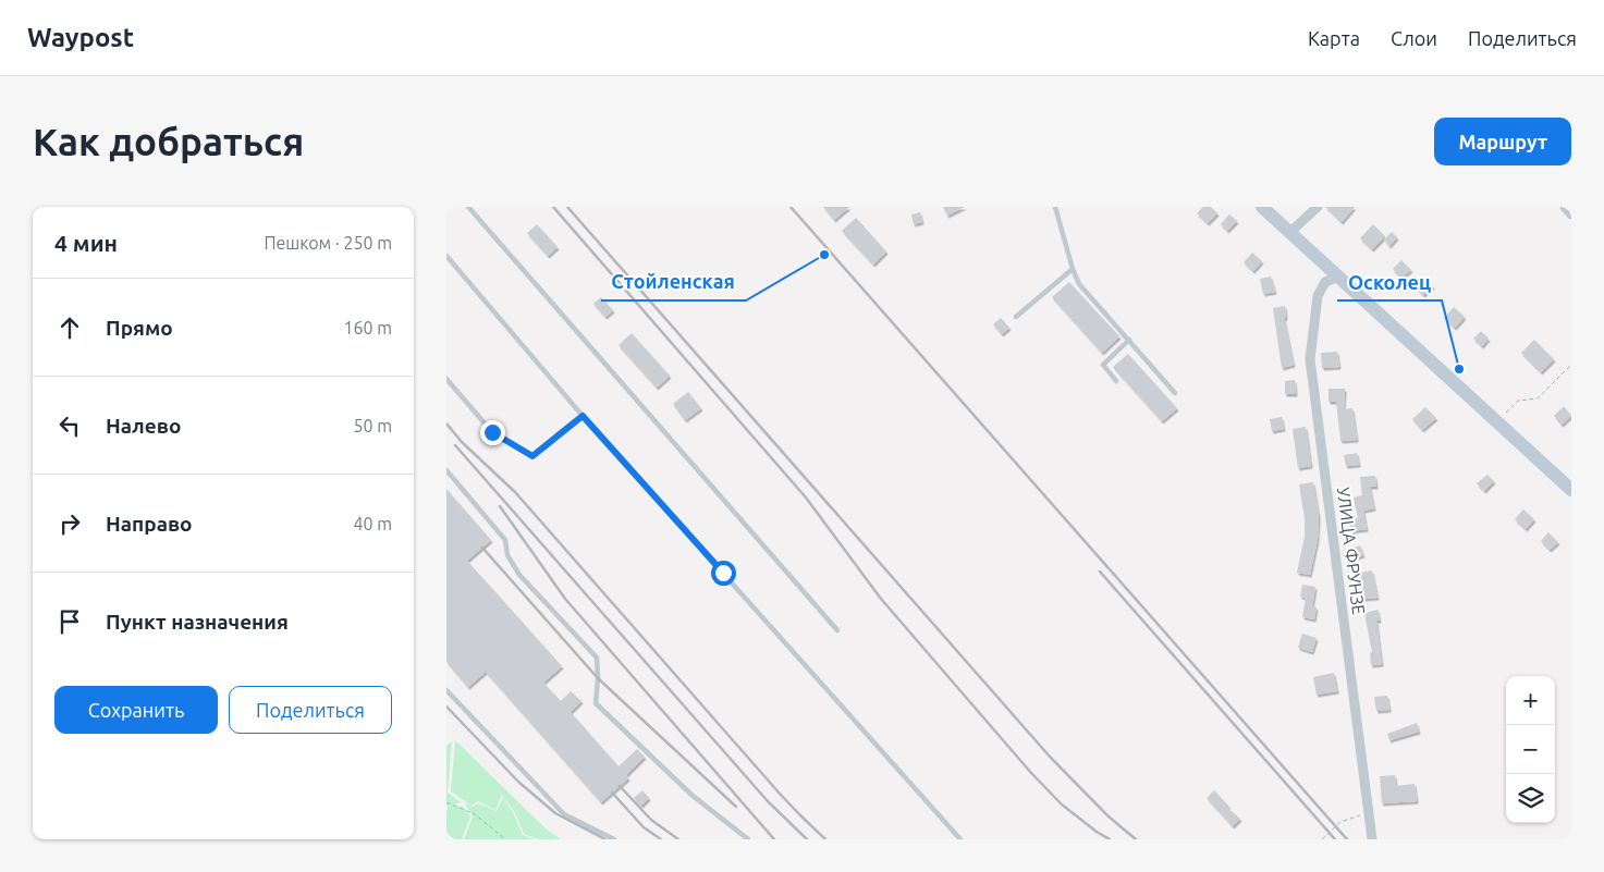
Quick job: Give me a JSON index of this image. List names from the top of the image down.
{
  "streets": {
    "street": ["УЛИЦА ФРУНЗЕ"]
  },
  "places": ["Стойленская", "Осколец"],
  "page": {
    "header": "Waypost",
    "nav": ["Карта", "Слои", "Поделиться"],
    "buttons": [
      "Маршрут",
      ["Сохранить", "Поделиться"]
    ],
    "title": "Как добраться",
    "heading": ["4 мин", "Пешком · 250 m"],
    "list": [
      ["Прямо", "160 m"],
      ["Налево", "50 m"],
      ["Направо", "40 m"],
      "Пункт назначения"
    ],
    "map_buttons": ["+", "−"]
  }
}
